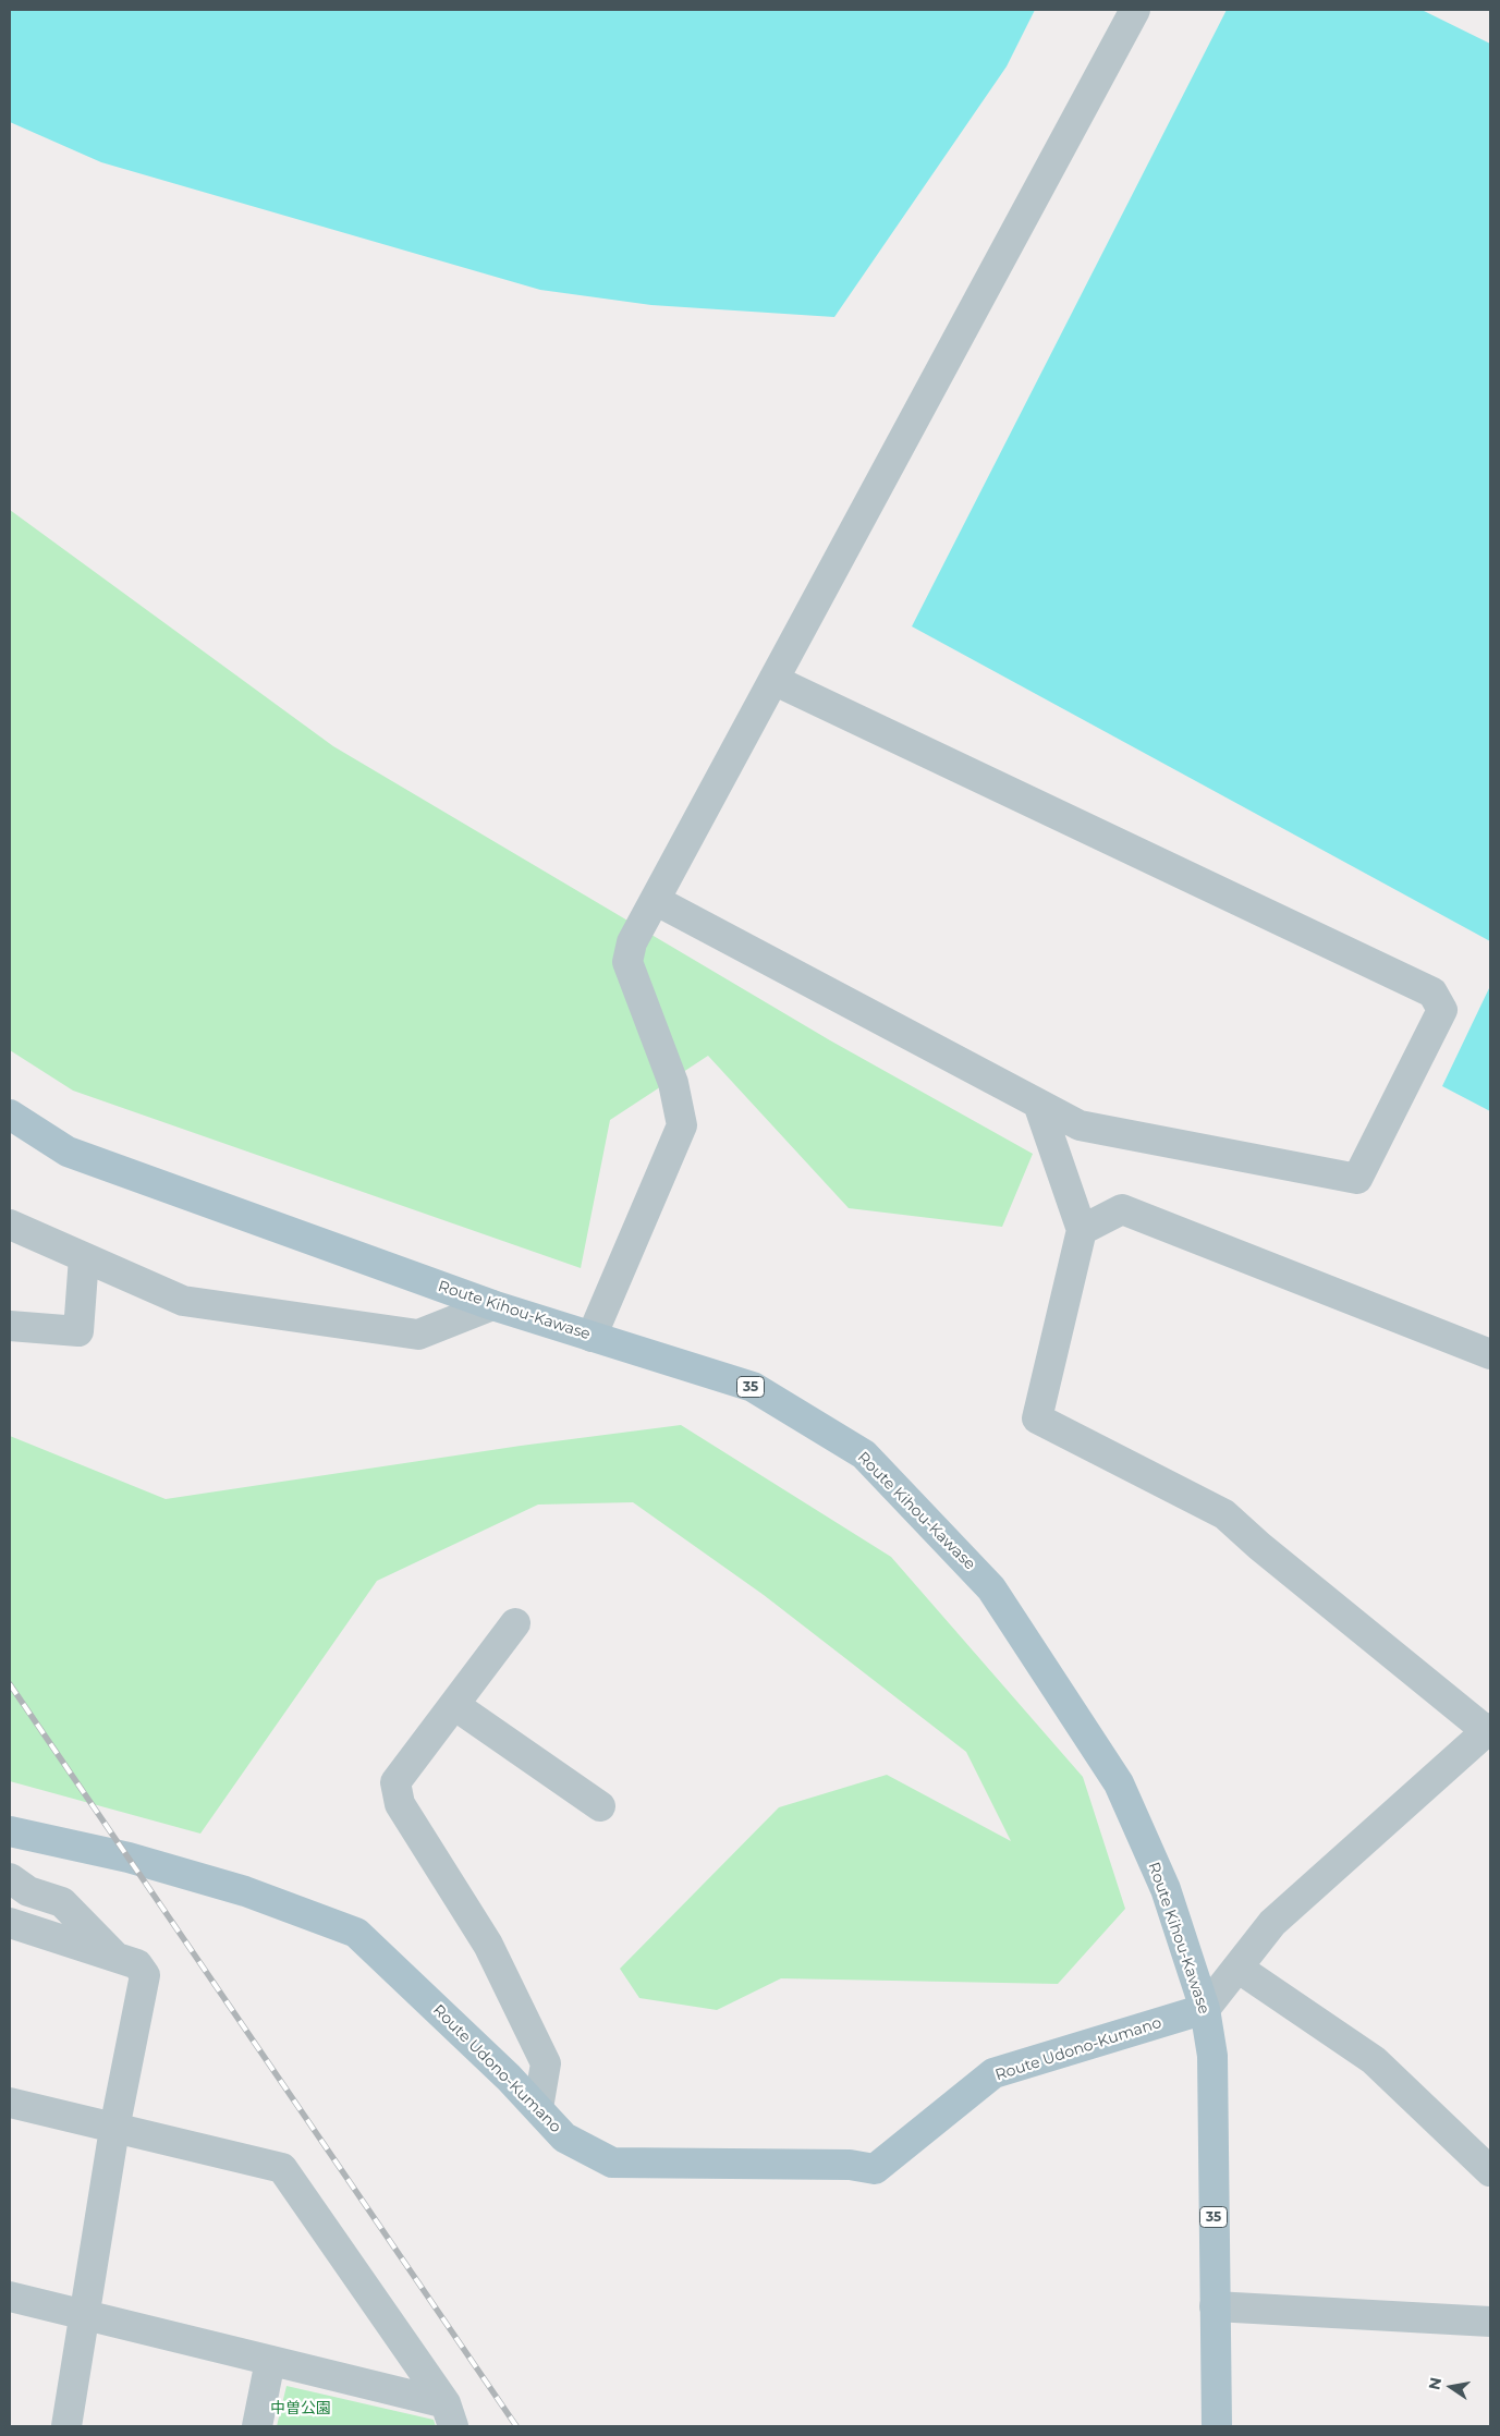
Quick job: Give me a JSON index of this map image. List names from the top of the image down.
{
  "streets": {
    "main road": ["Route Kihou-Kawase", "35", "Route Udono-Kumano"]
  },
  "crossings": [
    ["Route Kihou-Kawase", "Route Udono-Kumano"]
  ],
  "parks": ["中曽公園"],
  "north": "left"
}
